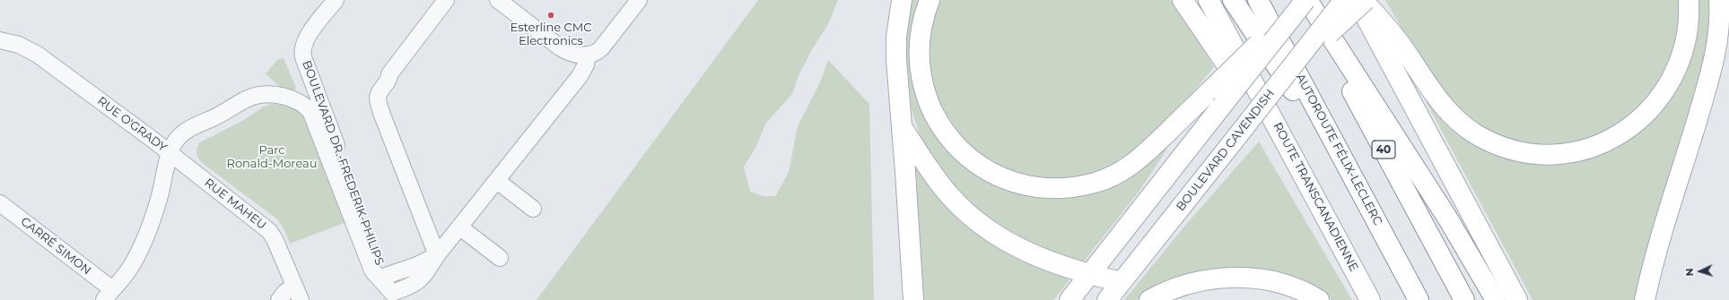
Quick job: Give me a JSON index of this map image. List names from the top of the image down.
{
  "streets": {
    "main road": [
      "AUTOROUTE FÉLIX-LECLERC",
      "40",
      "BOULEVARD CAVENDISH",
      "ROUTE TRANSCANADIENNE"
    ],
    "street": [
      "RUE O'GRADY",
      "BOULEVARD DR.-FREDERIK-PHILIPS",
      "RUE MAHEU",
      "CARRÉ SIMON"
    ]
  },
  "crossings": [
    ["RUE O'GRADY", "BOULEVARD DR.-FREDERIK-PHILIPS"],
    ["RUE O'GRADY", "RUE MAHEU"]
  ],
  "parks": ["Parc Ronald-Moreau"],
  "places": ["Esterline CMC Electronics"],
  "north": "left"
}
